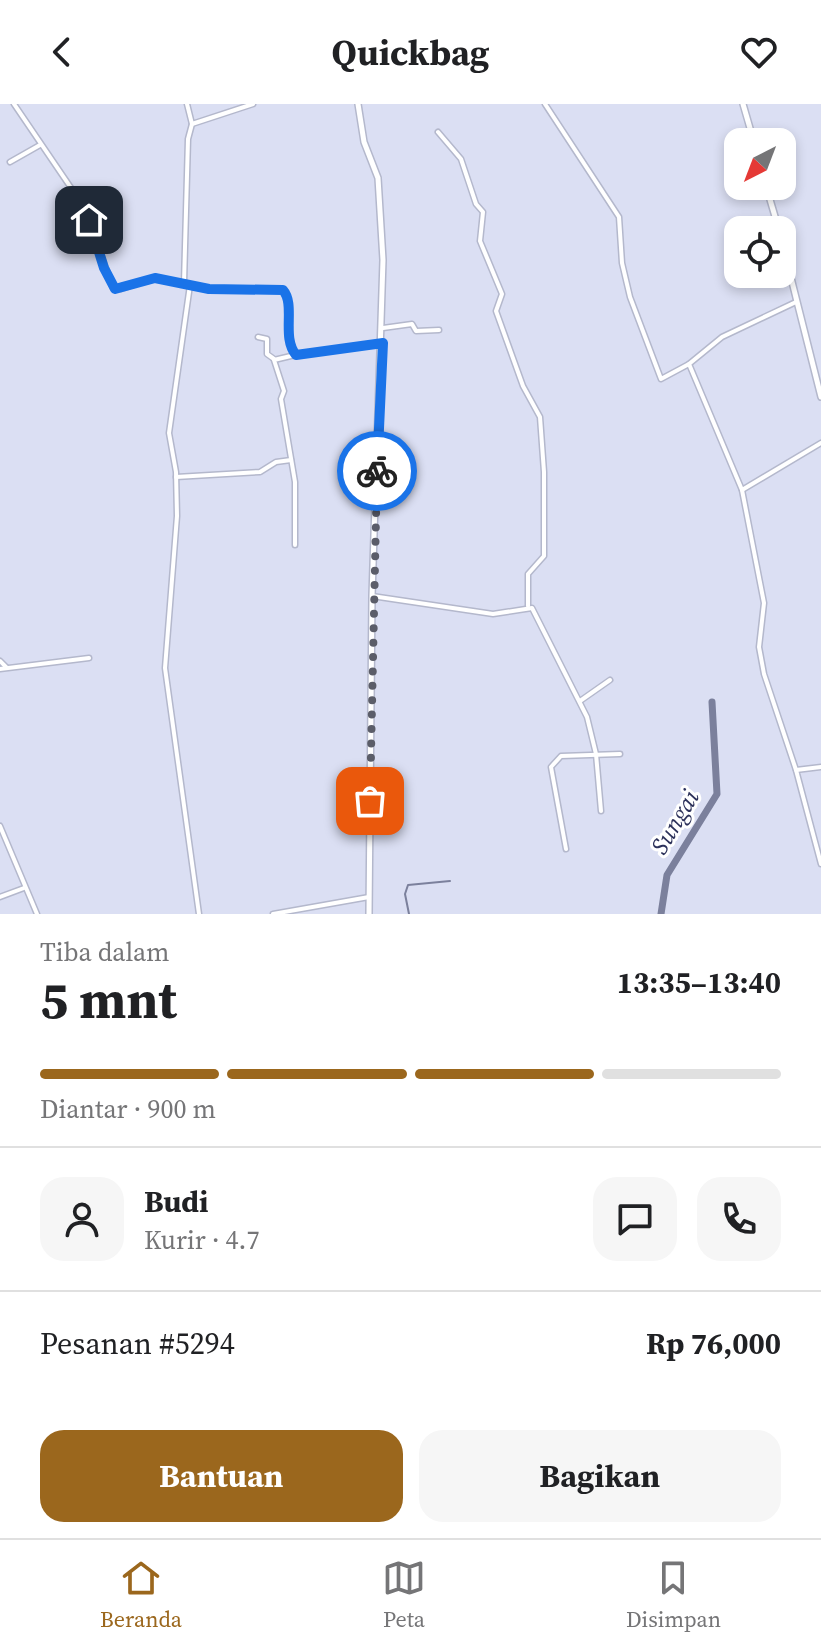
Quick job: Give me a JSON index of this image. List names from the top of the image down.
{
  "water": ["Sungai"],
  "north": "bottom left",
  "page": {
    "header": "Quickbag",
    "heading": ["5 mnt", "Tiba dalam", "13:35–13:40"],
    "panel": [
      "Budi",
      "Kurir · 4.7",
      "Pesanan #5294",
      "Rp 76,000"
    ],
    "bar": "Diantar · 900 m",
    "buttons": ["Bantuan", "Bagikan"],
    "tabs": ["Beranda", "Peta", "Disimpan"]
  }
}
